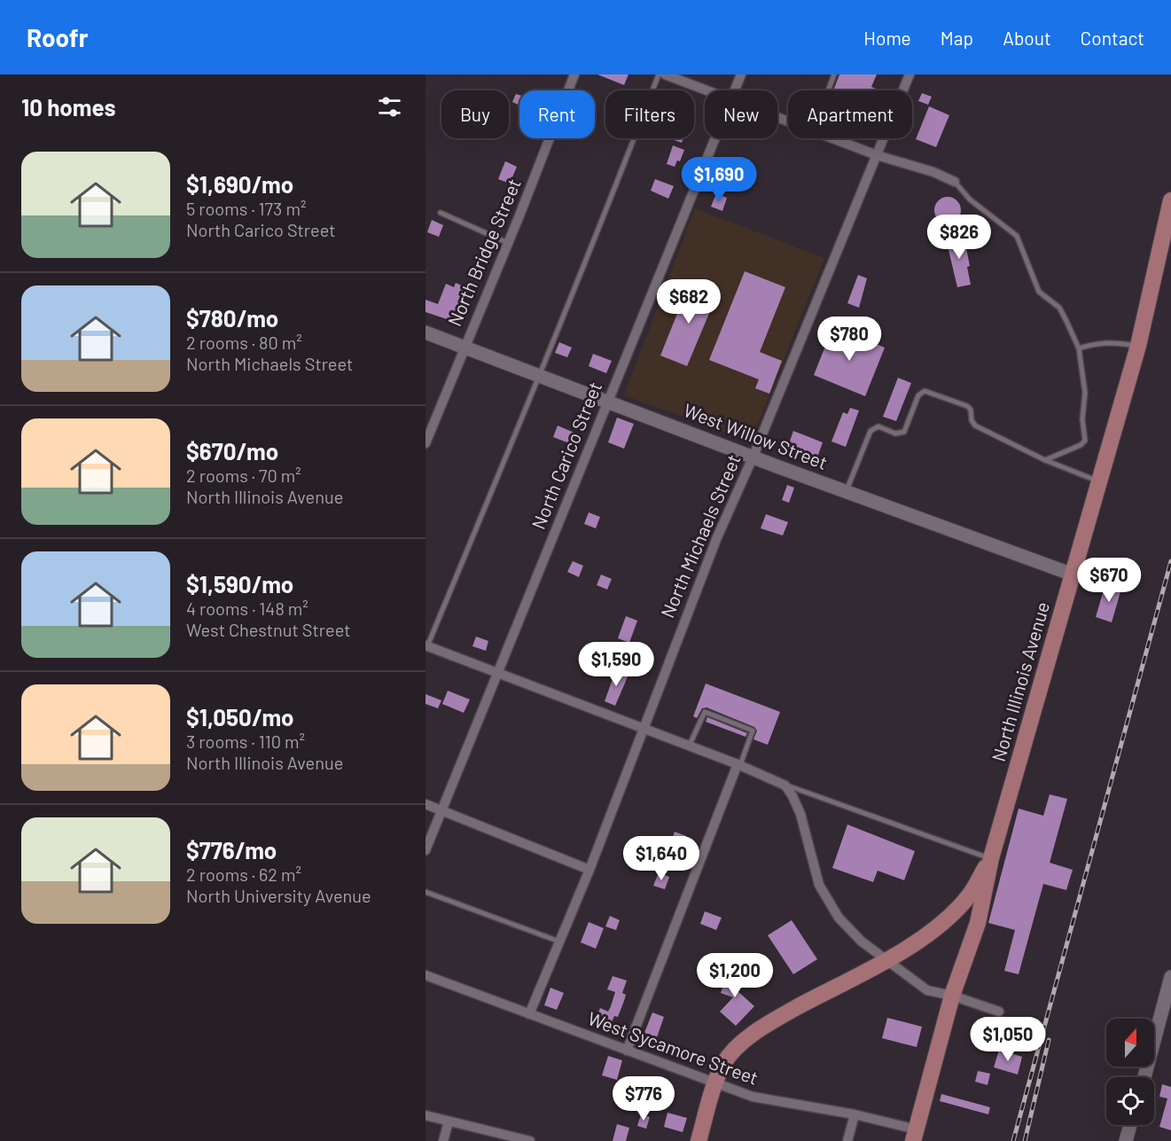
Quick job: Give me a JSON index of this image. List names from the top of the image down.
{
  "streets": {
    "main road": ["North Illinois Avenue"],
    "street": [
      "North Bridge Street",
      "West Willow Street",
      "North Carico Street",
      "North Michaels Street",
      "West Sycamore Street"
    ]
  },
  "crossings": [
    ["North Bridge Street", "West Willow Street"],
    ["West Willow Street", "North Carico Street"],
    ["West Willow Street", "North Michaels Street"],
    ["West Willow Street", "North Illinois Avenue"],
    ["North Michaels Street", "West Sycamore Street"],
    ["North Illinois Avenue", "West Sycamore Street"]
  ],
  "north": "top",
  "page": {
    "header": "Roofr",
    "nav": [
      "Home",
      "Map",
      "About",
      "Contact"
    ],
    "heading": "10 homes",
    "chip": [
      "Buy",
      "Rent",
      "Filters",
      "New",
      "Apartment"
    ],
    "list": [
      {
        "name": "$1,690/mo",
        "note": "5 rooms · 173 m² · North Carico Street"
      },
      {
        "name": "$780/mo",
        "note": "2 rooms · 80 m² · North Michaels Street"
      },
      {
        "name": "$670/mo",
        "note": "2 rooms · 70 m² · North Illinois Avenue"
      },
      {
        "name": "$1,590/mo",
        "note": "4 rooms · 148 m² · West Chestnut Street"
      },
      {
        "name": "$1,050/mo",
        "note": "3 rooms · 110 m² · North Illinois Avenue"
      },
      {
        "name": "$776/mo",
        "note": "2 rooms · 62 m² · North University Avenue"
      }
    ],
    "price": [
      "$1,690",
      "$826",
      "$682",
      "$780",
      "$670",
      "$1,590",
      "$1,640",
      "$1,200",
      "$1,050",
      "$776"
    ]
  }
}
